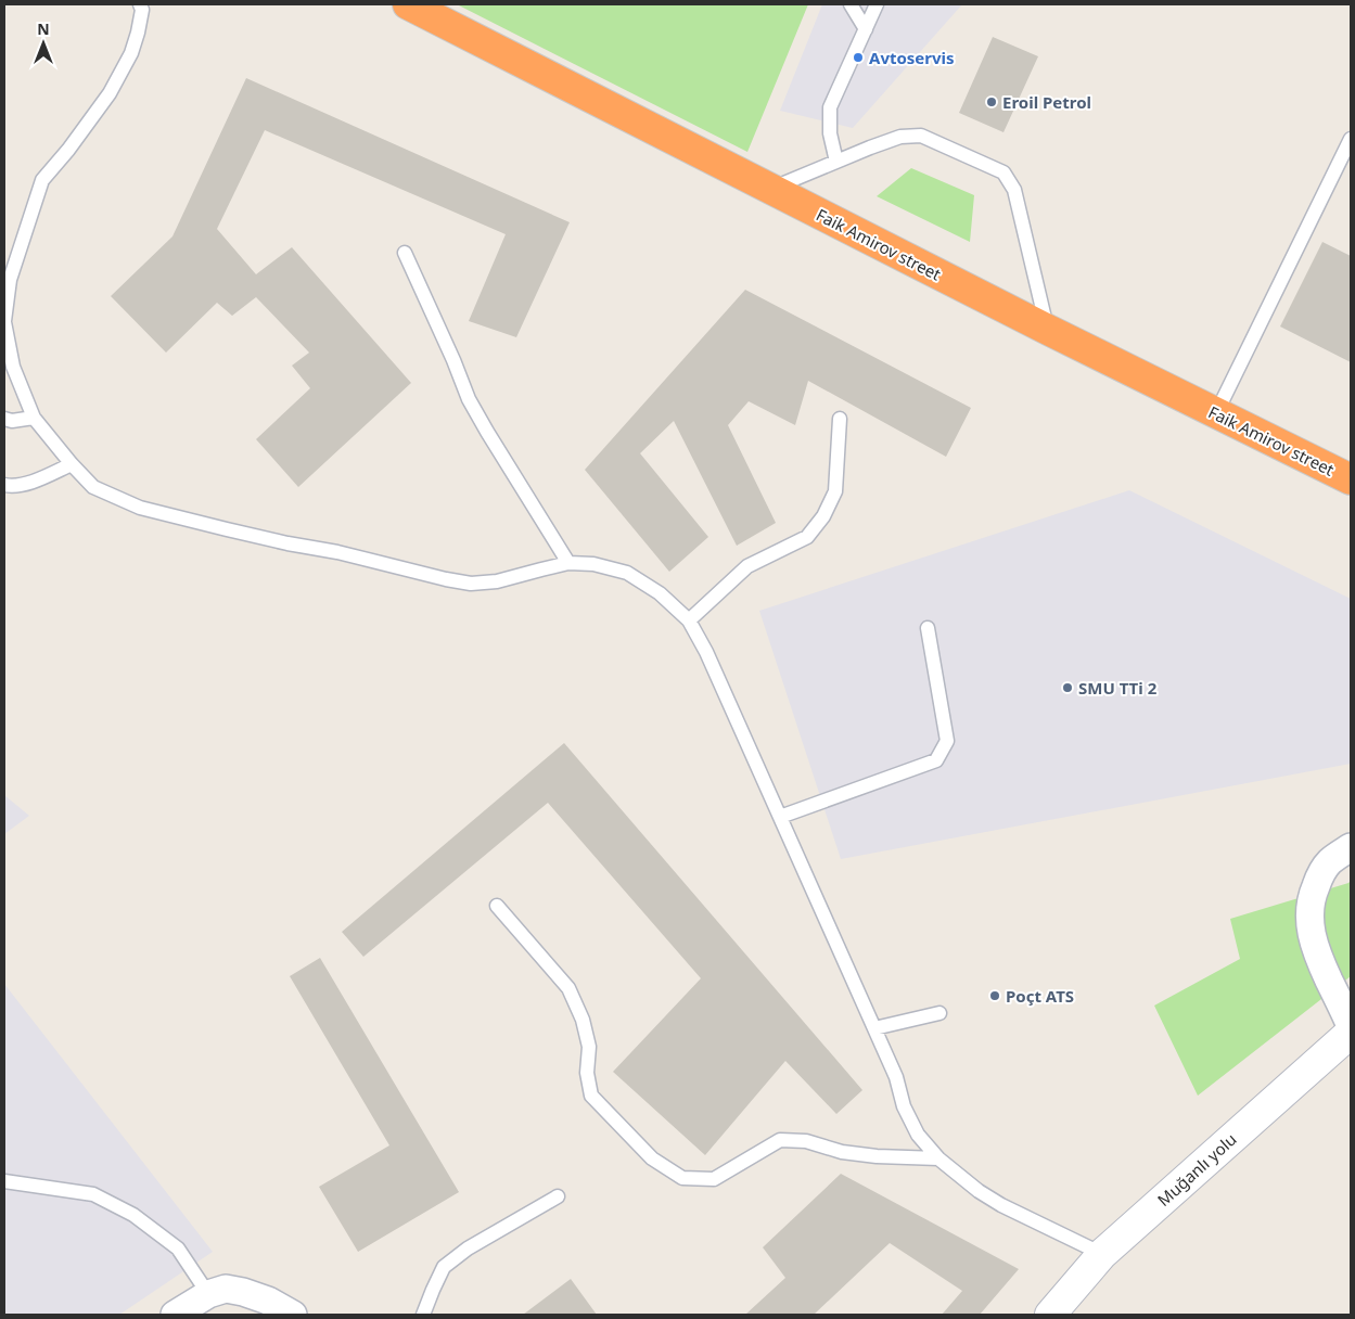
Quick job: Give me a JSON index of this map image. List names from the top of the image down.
{
  "streets": {
    "highway": ["Faik Amirov street"],
    "street": ["Muğanlı yolu"]
  },
  "places": [
    "Avtoservis",
    "Eroil Petrol",
    "SMU TTi 2",
    "Poçt ATS"
  ],
  "north": "top"
}
